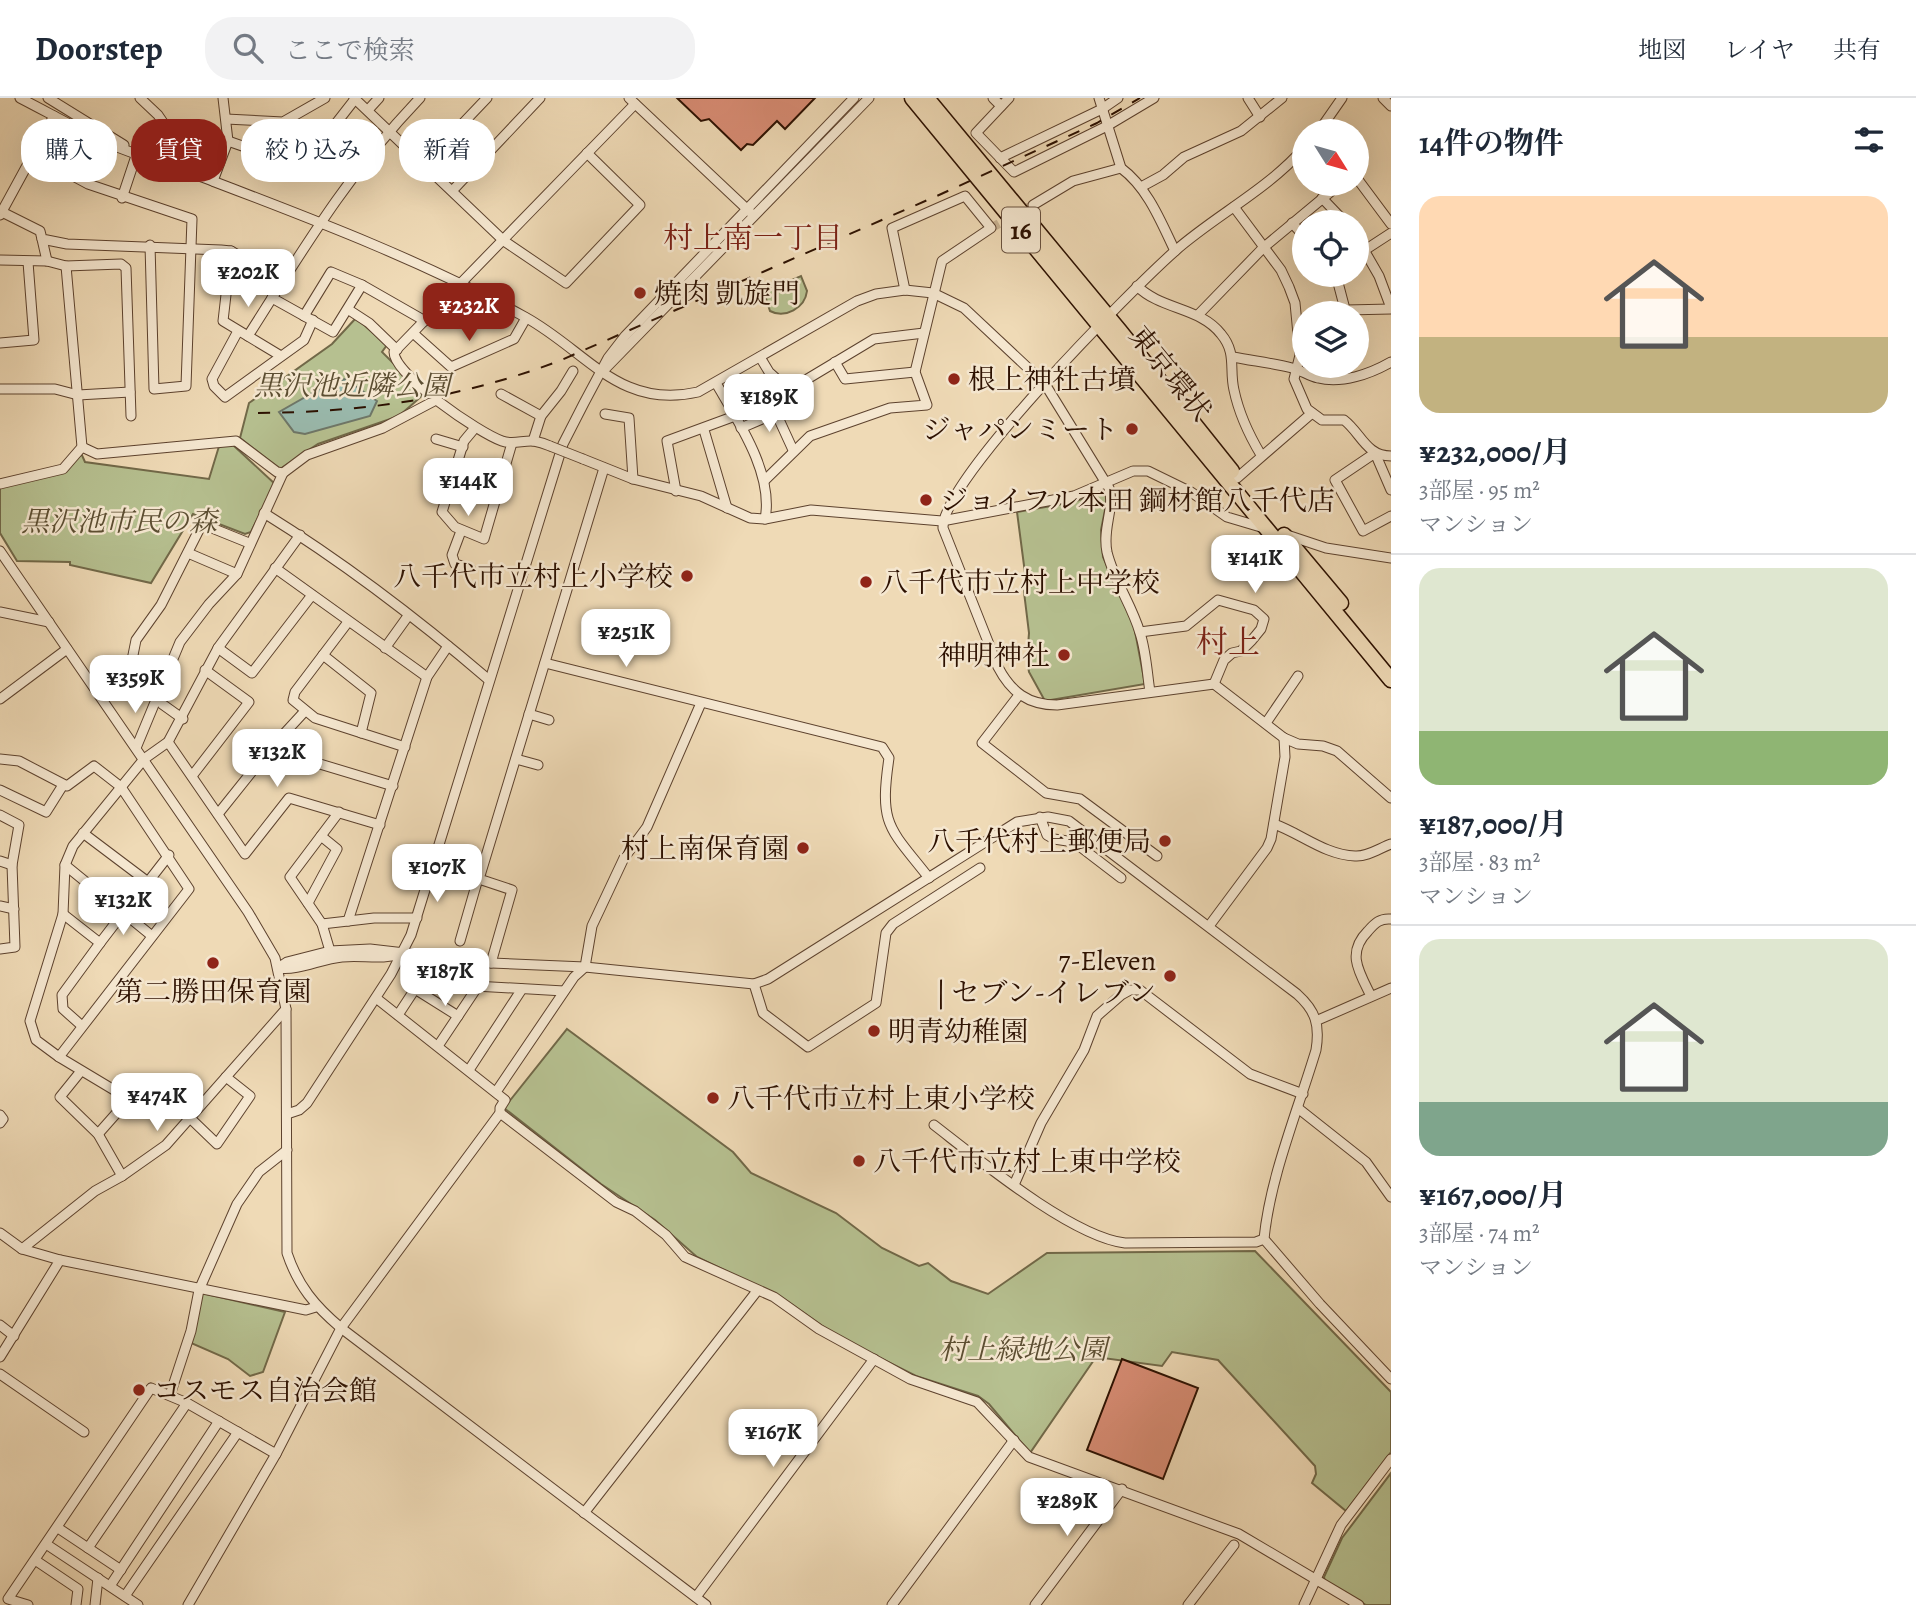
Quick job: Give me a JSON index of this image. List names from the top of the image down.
{
  "streets": {
    "highway": ["16", "東京環状"]
  },
  "districts": ["村上南一丁目", "村上"],
  "parks": ["黒沢池近隣公園", "黒沢池市民の森", "村上緑地公園"],
  "places": [
    "焼肉 凱旋門",
    "根上神社古墳",
    "ジャパンミート",
    "ジョイフル本田 鋼材館八千代店",
    "八千代市立村上小学校",
    "八千代市立村上中学校",
    "神明神社",
    "八千代村上郵便局",
    "村上南保育園",
    "第二勝田保育園",
    "7-Eleven | セブン-イレブン",
    "明青幼稚園",
    "八千代市立村上東小学校",
    "八千代市立村上東中学校",
    "コスモス自治会館"
  ],
  "north": "bottom right",
  "page": {
    "header": "Doorstep",
    "search": "ここで検索",
    "nav": ["地図", "レイヤ", "共有"],
    "heading": "14件の物件",
    "chip": [
      "購入",
      "賃貸",
      "絞り込み",
      "新着"
    ],
    "list": [
      {
        "name": "¥232,000/月",
        "note": "3部屋 · 95 m² · マンション"
      },
      {
        "name": "¥187,000/月",
        "note": "3部屋 · 83 m² · マンション"
      },
      {
        "name": "¥167,000/月",
        "note": "3部屋 · 74 m² · マンション"
      }
    ],
    "price": [
      "¥202K",
      "¥232K",
      "¥189K",
      "¥144K",
      "¥141K",
      "¥251K",
      "¥359K",
      "¥132K",
      "¥107K",
      "¥132K",
      "¥187K",
      "¥474K",
      "¥167K",
      "¥289K"
    ]
  }
}
